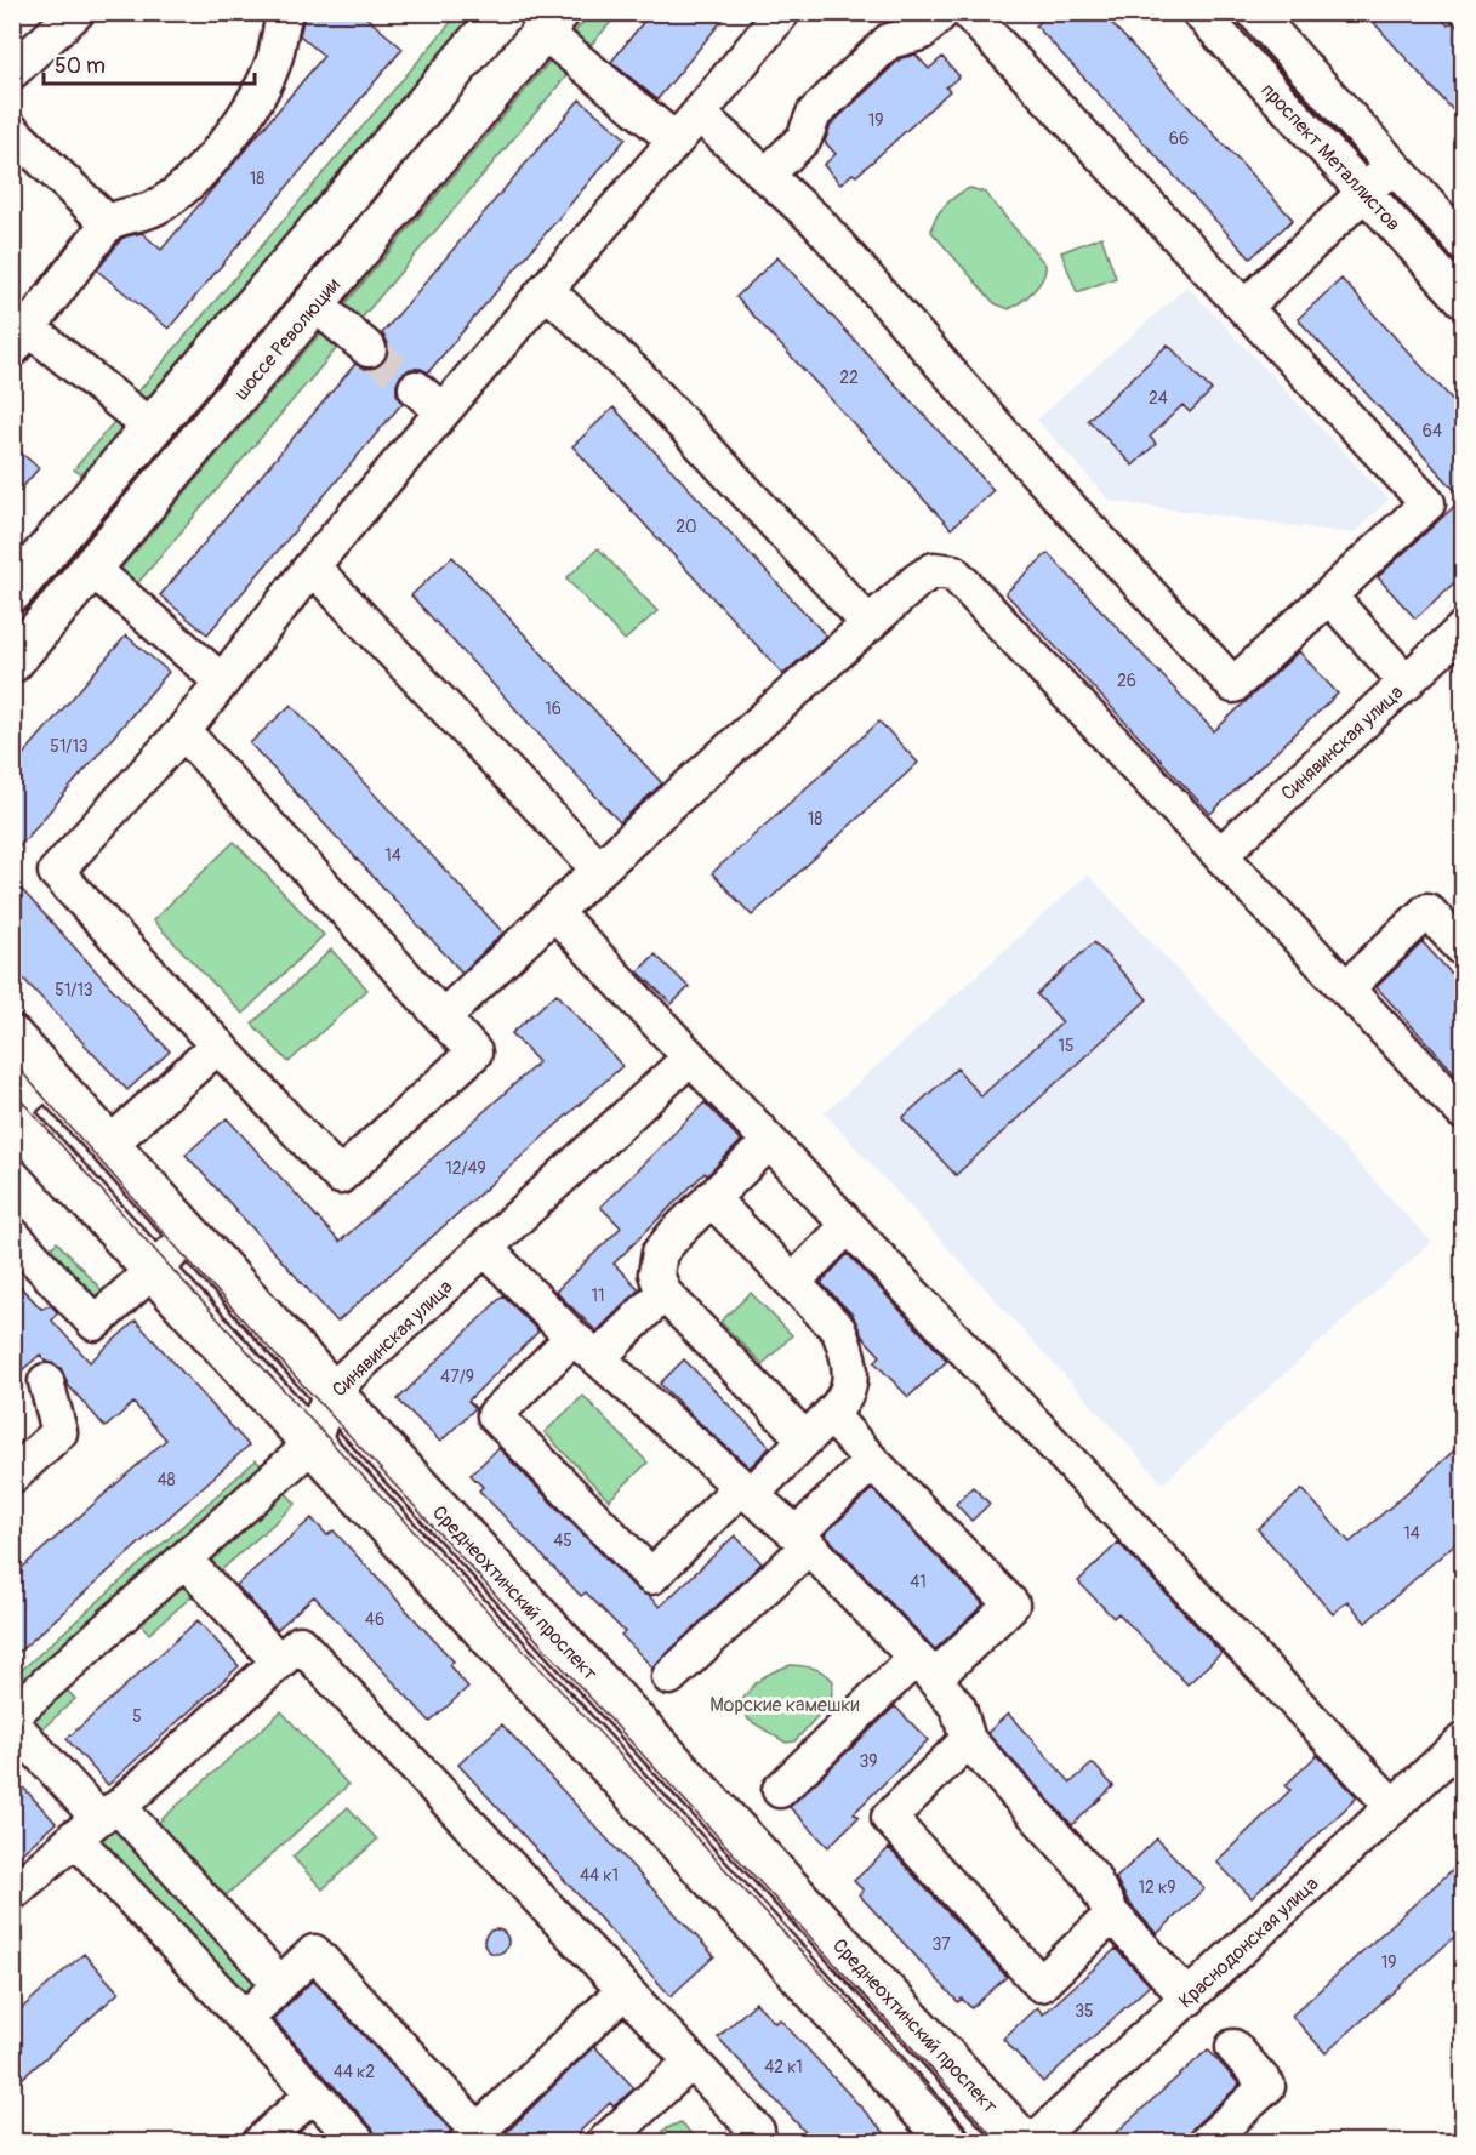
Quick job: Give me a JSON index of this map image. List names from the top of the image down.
{
  "streets": {
    "main road": ["шоссе Революции", "Среднеохтинский проспект"],
    "street": ["проспект Металлистов", "Синявинская улица", "Краснодонская улица"]
  },
  "crossings": [
    ["Синявинская улица", "Среднеохтинский проспект"]
  ],
  "parks": ["Морские камешки"],
  "house_numbers": [
    "19",
    "66",
    "18",
    "22",
    "24",
    "64",
    "20",
    "26",
    "16",
    "51/13",
    "18",
    "14",
    "51/13",
    "15",
    "12/49",
    "11",
    "47/9",
    "48",
    "14",
    "45",
    "41",
    "46",
    "5",
    "39",
    "44 к1",
    "12 к9",
    "37",
    "19",
    "35",
    "42 к1",
    "44 к2"
  ],
  "scale_bar": "50 m"
}
